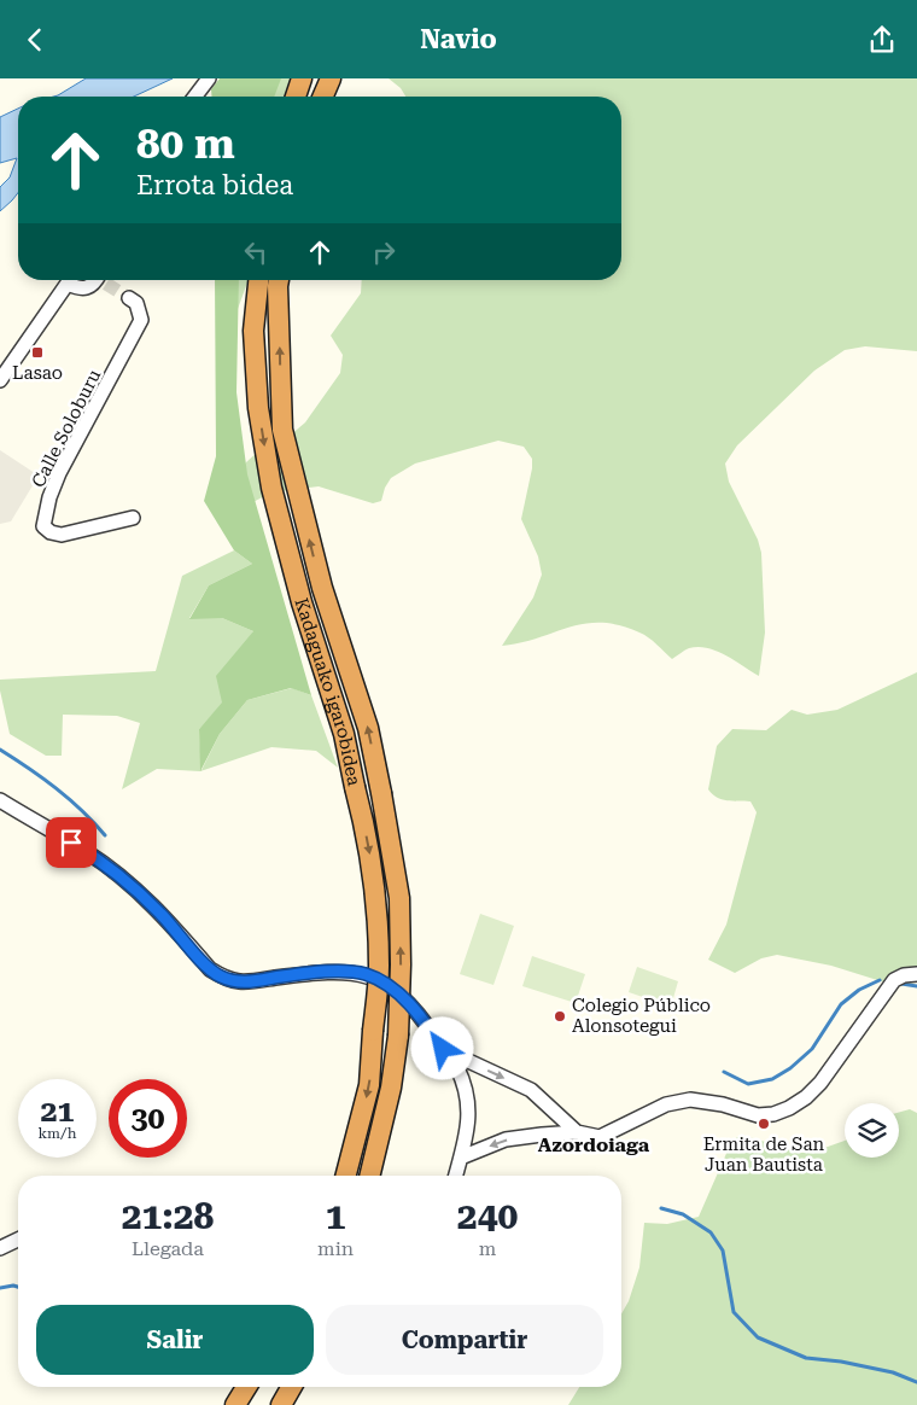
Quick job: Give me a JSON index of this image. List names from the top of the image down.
{
  "streets": {
    "highway": ["Kadaguako igarobidea"],
    "street": ["Calle Soloburu"]
  },
  "districts": ["Azordoiaga"],
  "places": {
    "transit": ["Lasao"],
    "other": ["Colegio Público Alonsotegui", "Ermita de San Juan Bautista"]
  },
  "page": {
    "header": "Navio",
    "turn": ["80 m", "Errota bidea"],
    "speed": "21 km/h",
    "limit": "30",
    "eta": [
      "21:28",
      "Llegada",
      "1",
      "min",
      "240",
      "m"
    ],
    "buttons": ["Salir", "Compartir"]
  }
}
